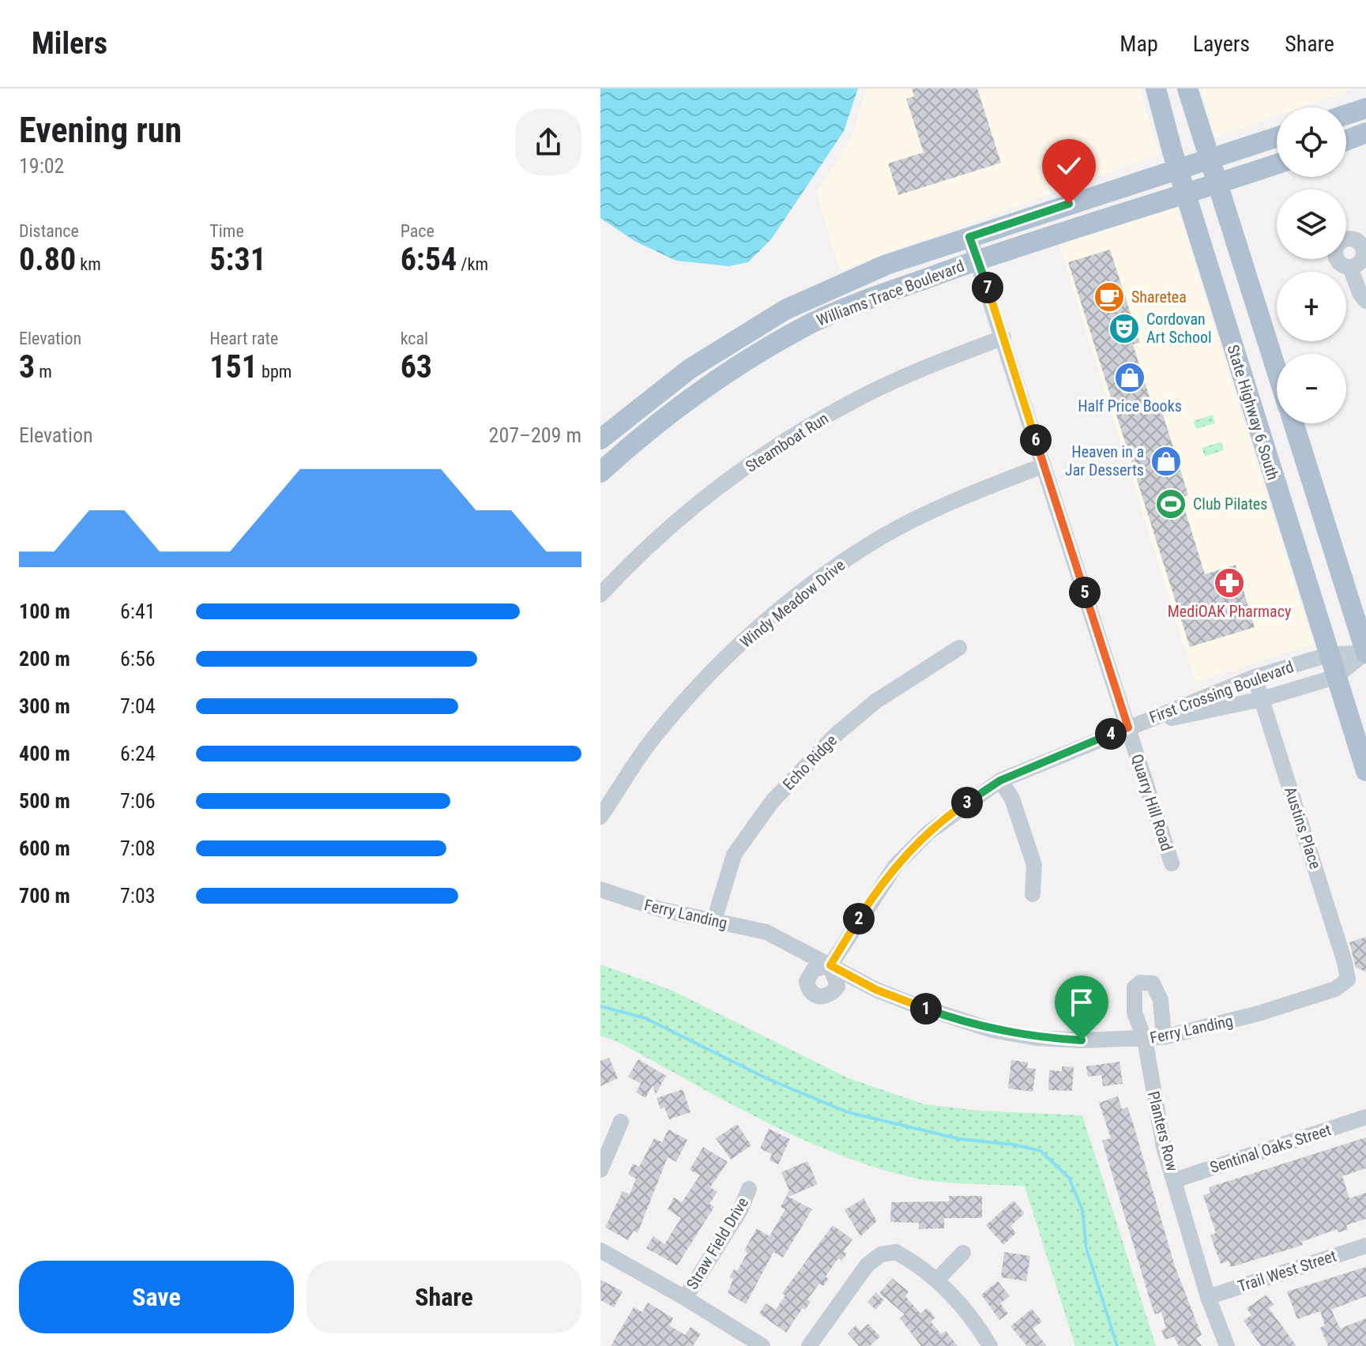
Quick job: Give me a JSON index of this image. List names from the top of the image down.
{
  "streets": {
    "main road": ["Williams Trace Boulevard", "State Highway 6 South"],
    "street": [
      "Steamboat Run",
      "Windy Meadow Drive",
      "First Crossing Boulevard",
      "Echo Ridge",
      "Quarry Hill Road",
      "Austins Place",
      "Ferry Landing",
      "Planters Row",
      "Sentinal Oaks Street",
      "Straw Field Drive",
      "Trail West Street"
    ]
  },
  "crossings": [
    ["Williams Trace Boulevard", "State Highway 6 South"],
    ["Williams Trace Boulevard", "Quarry Hill Road"],
    ["State Highway 6 South", "First Crossing Boulevard"],
    ["Steamboat Run", "Quarry Hill Road"],
    ["Windy Meadow Drive", "Quarry Hill Road"],
    ["First Crossing Boulevard", "Quarry Hill Road"],
    ["First Crossing Boulevard", "Austins Place"],
    ["First Crossing Boulevard", "Ferry Landing"],
    ["Echo Ridge", "Ferry Landing"],
    ["Austins Place", "Ferry Landing"],
    ["Ferry Landing", "Planters Row"],
    ["Planters Row", "Sentinal Oaks Street"],
    ["Planters Row", "Trail West Street"]
  ],
  "places": {
    "cafe": ["Sharetea"],
    "theatre": ["Cordovan Art School"],
    "shop": ["Half Price Books", "Heaven in a Jar Desserts"],
    "sports": ["Club Pilates"],
    "pharmacy": ["MediOAK Pharmacy"]
  },
  "page": {
    "header": "Milers",
    "nav": ["Map", "Layers", "Share"],
    "heading": ["Evening run", "19:02"],
    "map_buttons": ["+", "−"],
    "stats": [
      ["Distance", "0.80 km"],
      ["Time", "5:31"],
      ["Pace", "6:54 /km"],
      ["Elevation", "3 m"],
      ["Heart rate", "151 bpm"],
      ["kcal", "63"]
    ],
    "pins": [
      "7",
      "6",
      "5",
      "4",
      "3",
      "2",
      "1"
    ],
    "chart": ["Elevation", "207–209 m"],
    "list": [
      {
        "name": "100 m",
        "note": "6:41"
      },
      {
        "name": "200 m",
        "note": "6:56"
      },
      {
        "name": "300 m",
        "note": "7:04"
      },
      {
        "name": "400 m",
        "note": "6:24"
      },
      {
        "name": "500 m",
        "note": "7:06"
      },
      {
        "name": "600 m",
        "note": "7:08"
      },
      {
        "name": "700 m",
        "note": "7:03"
      }
    ],
    "buttons": ["Save", "Share"]
  }
}
